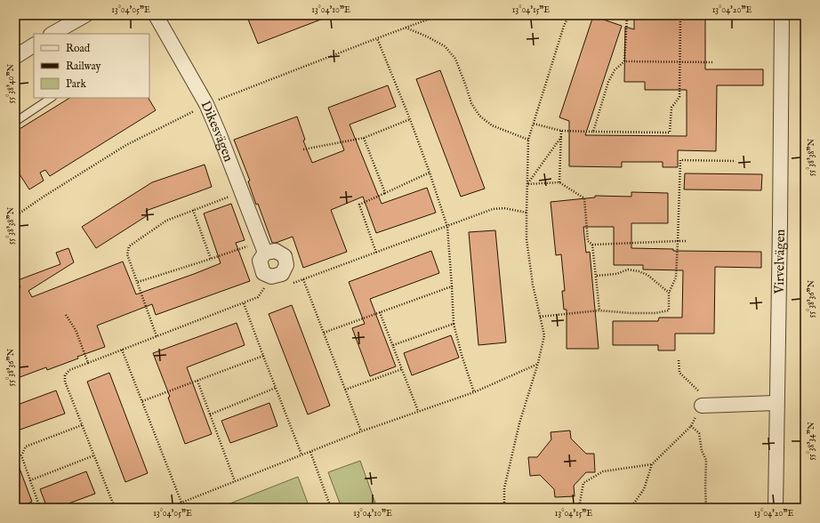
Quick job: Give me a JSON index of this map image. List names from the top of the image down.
{
  "streets": {
    "street": ["Dikesvägen", "Virvelvägen"]
  },
  "legend": ["Road", "Railway", "Park"],
  "coordinates": [
    "13°04'05\"E",
    "13°04'10\"E",
    "13°04'15\"E",
    "13°04'20\"E",
    "55°38'40\"N",
    "55°38'38\"N",
    "55°38'36\"N",
    "55°38'34\"N"
  ]
}
